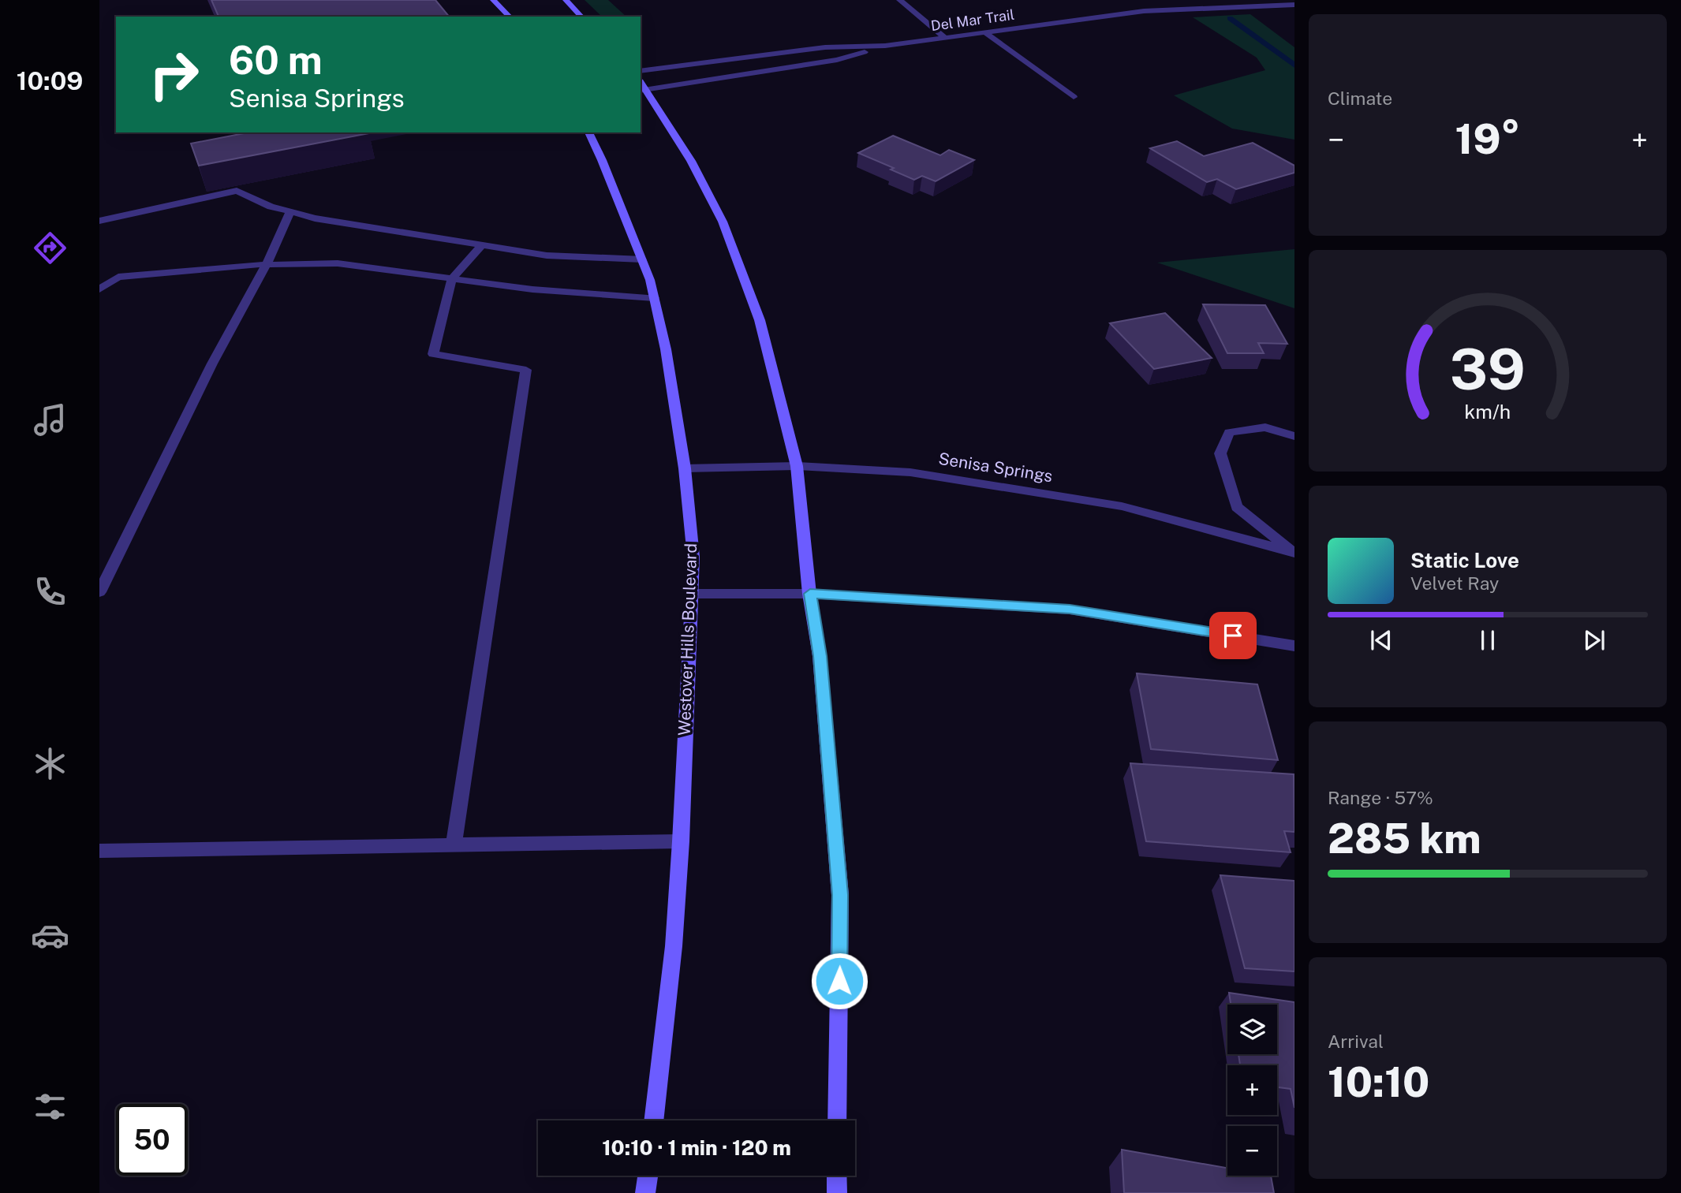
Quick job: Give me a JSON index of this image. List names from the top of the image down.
{
  "streets": {
    "main road": ["Westover Hills Boulevard"],
    "street": ["Del Mar Trail", "Senisa Springs"]
  },
  "crossings": [
    ["Senisa Springs", "Westover Hills Boulevard"]
  ],
  "page": {
    "tabs": "10:09",
    "tile": [
      "Climate",
      ["Range · 57%", "285 km"],
      ["Arrival", "10:10"]
    ],
    "turn": ["60 m", "Senisa Springs"],
    "heat": ["−", "19°", "+"],
    "song": ["Static Love", "Velvet Ray"],
    "map_buttons": ["+", "−"],
    "limit": "50",
    "trip": "10:10 · 1 min · 120 m",
    "gauge": ["39", "km/h"]
  }
}
